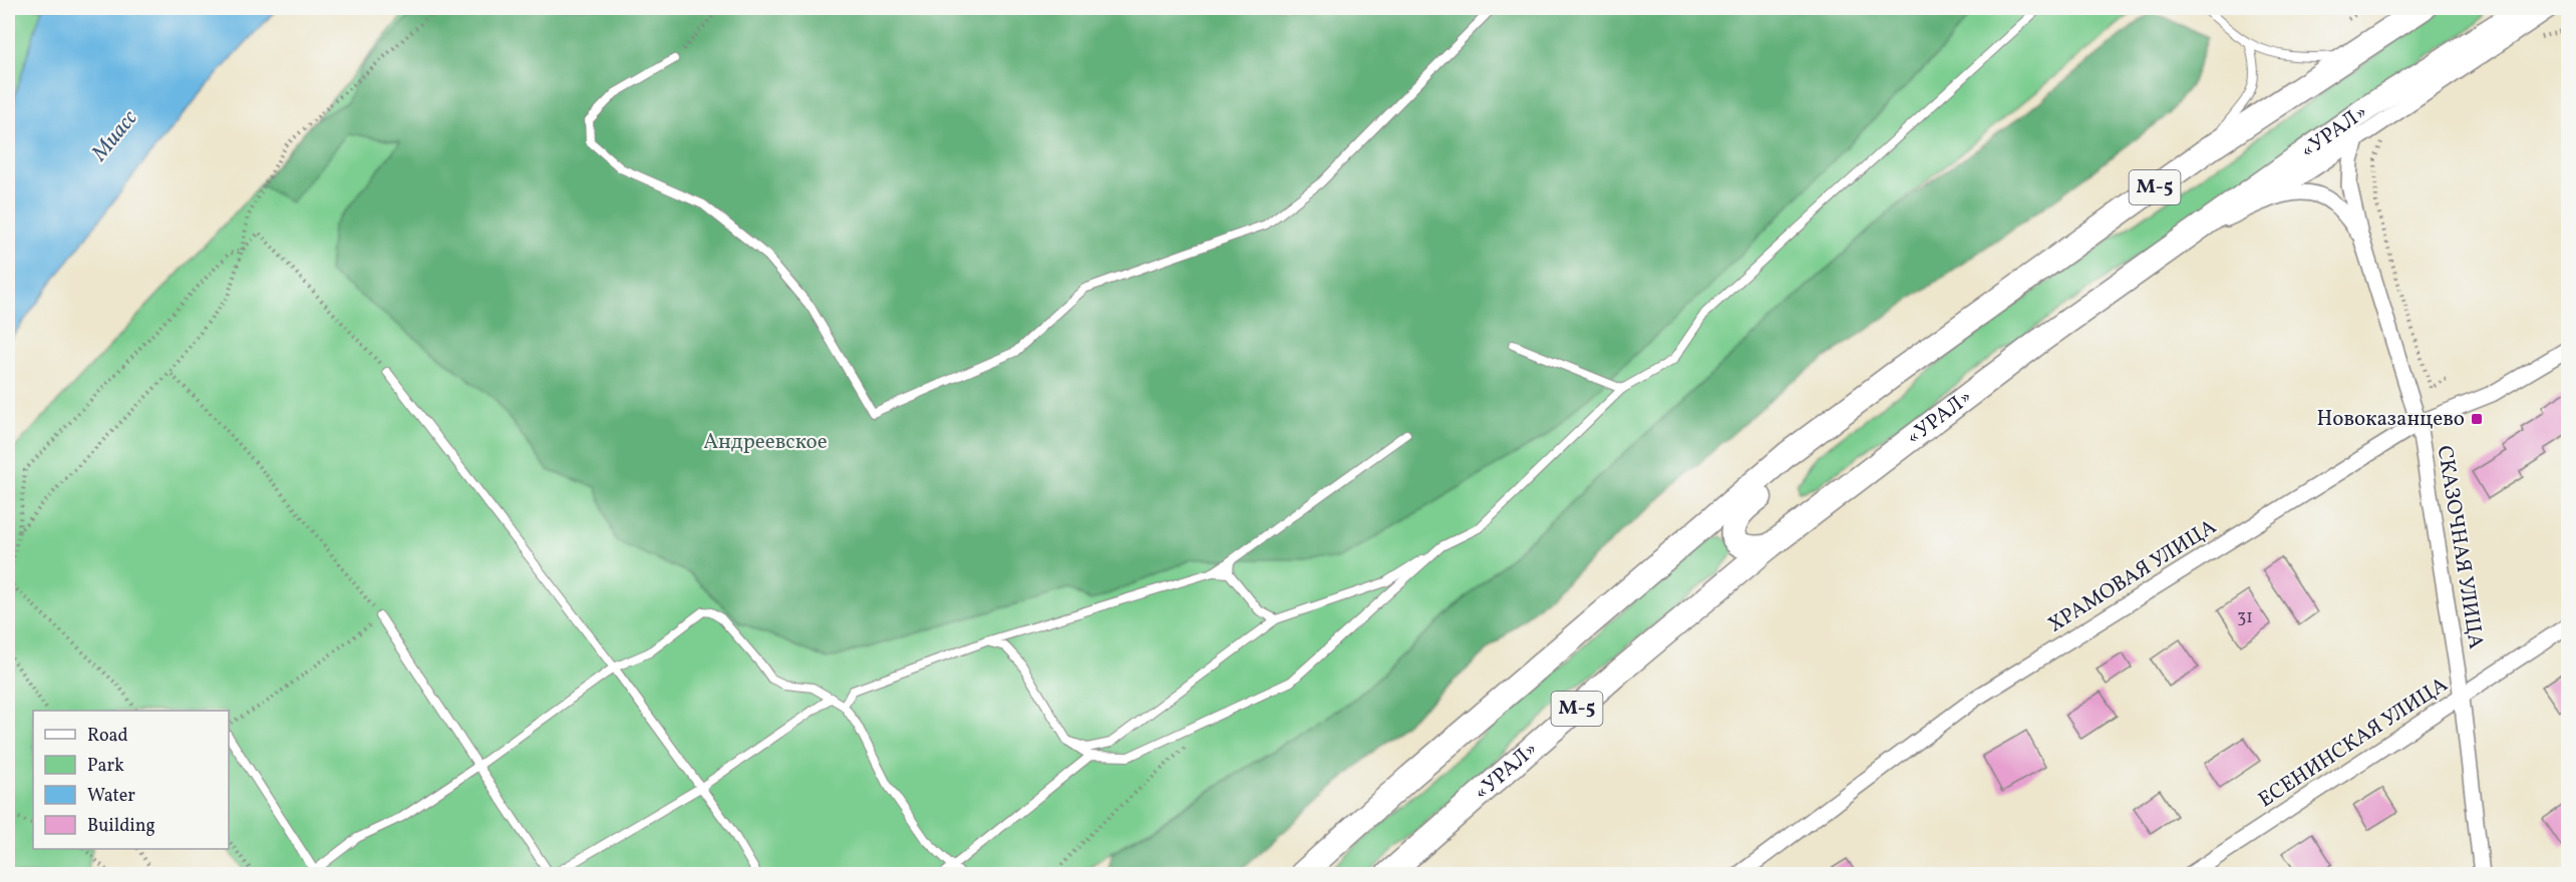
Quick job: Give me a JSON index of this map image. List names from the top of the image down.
{
  "streets": {
    "main road": ["«УРАЛ»", "М-5"],
    "street": ["СКАЗОЧНАЯ УЛИЦА", "ХРАМОВАЯ УЛИЦА", "ЕСЕНИНСКАЯ УЛИЦА"]
  },
  "crossings": [
    ["СКАЗОЧНАЯ УЛИЦА", "ХРАМОВАЯ УЛИЦА"],
    ["СКАЗОЧНАЯ УЛИЦА", "ЕСЕНИНСКАЯ УЛИЦА"]
  ],
  "water": ["Миасс"],
  "parks": ["Андреевское"],
  "places": {
    "transit": ["Новоказанцево"]
  },
  "house_numbers": ["31"],
  "legend": [
    "Road",
    "Park",
    "Water",
    "Building"
  ]
}
